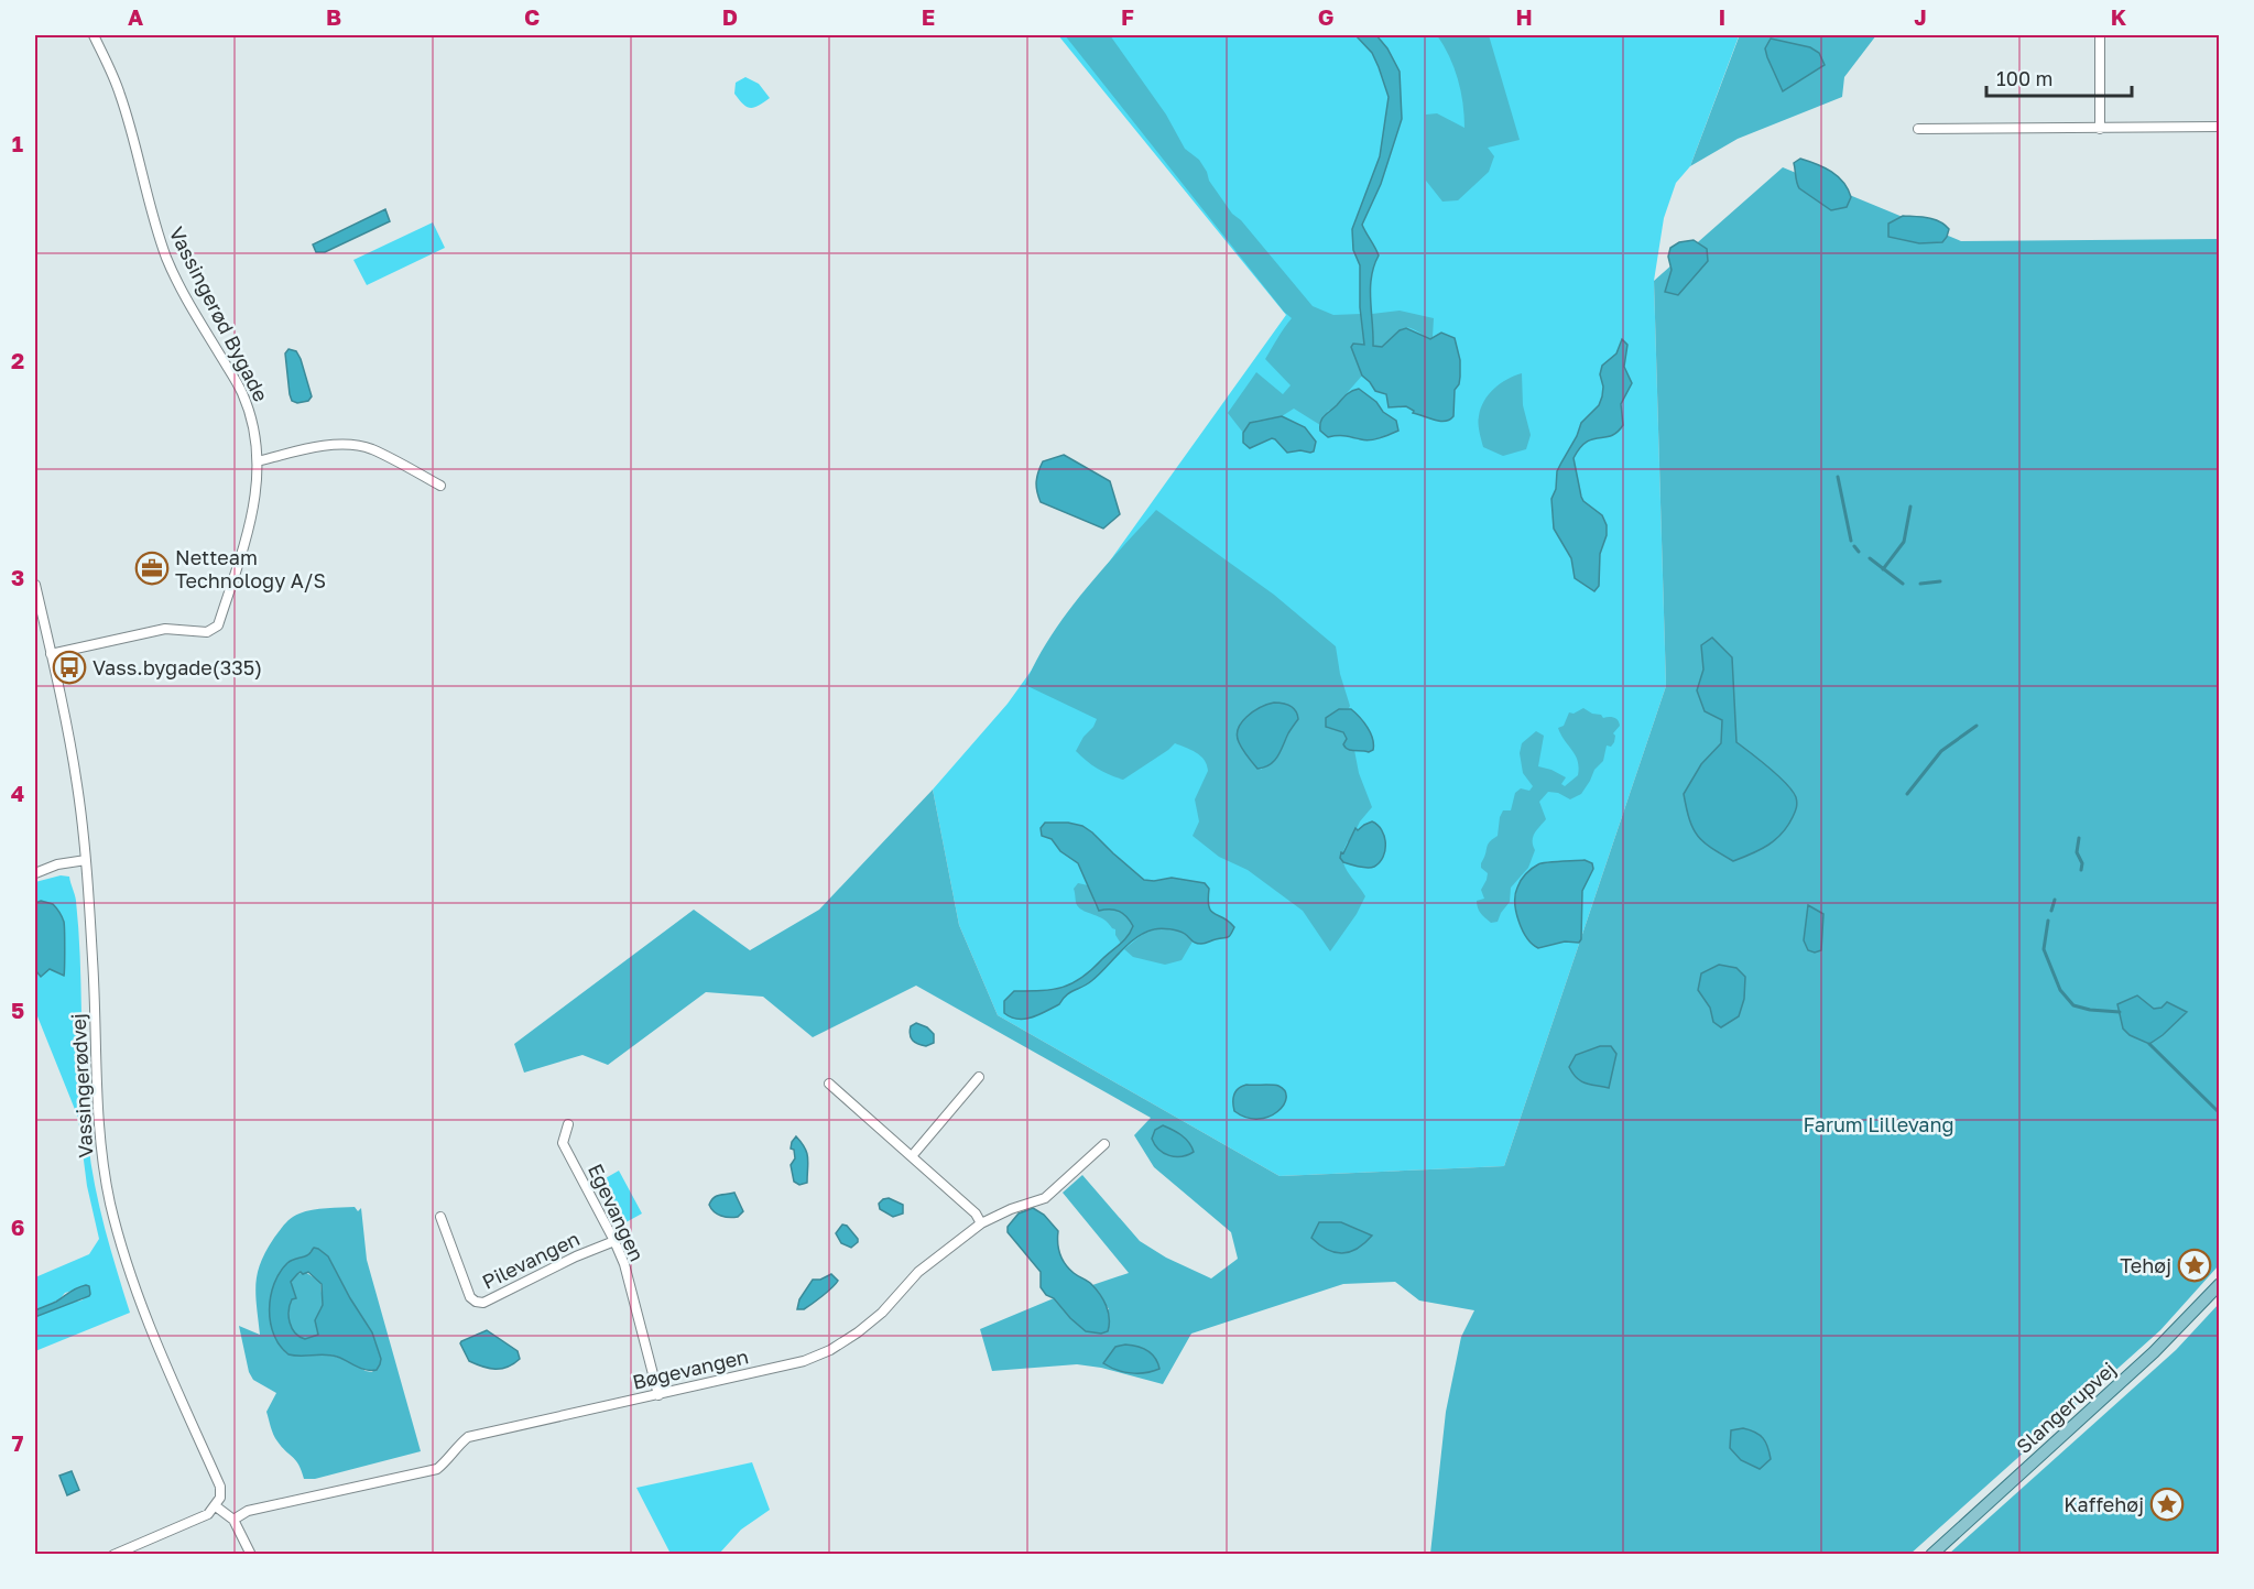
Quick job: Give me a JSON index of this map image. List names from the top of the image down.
{
  "streets": {
    "main road": ["Slangerupvej"],
    "street": [
      "Vassingerød Bygade",
      "Vassingerødvej",
      "Egevangen",
      "Pilevangen",
      "Bøgevangen"
    ]
  },
  "crossings": [
    ["Vassingerød Bygade", "Vassingerødvej"],
    ["Egevangen", "Pilevangen"],
    ["Egevangen", "Bøgevangen"]
  ],
  "parks": ["Farum Lillevang"],
  "places": {
    "office": ["Netteam Technology A/S"],
    "bus stop": ["Vass.bygade(335)"],
    "place": ["Tehøj", "Kaffehøj"]
  },
  "scale_bar": "100 m",
  "grid": {
    "columns": [
      "A",
      "B",
      "C",
      "D",
      "E",
      "F",
      "G",
      "H",
      "I",
      "J",
      "K"
    ],
    "rows": [
      "1",
      "2",
      "3",
      "4",
      "5",
      "6",
      "7"
    ]
  }
}
